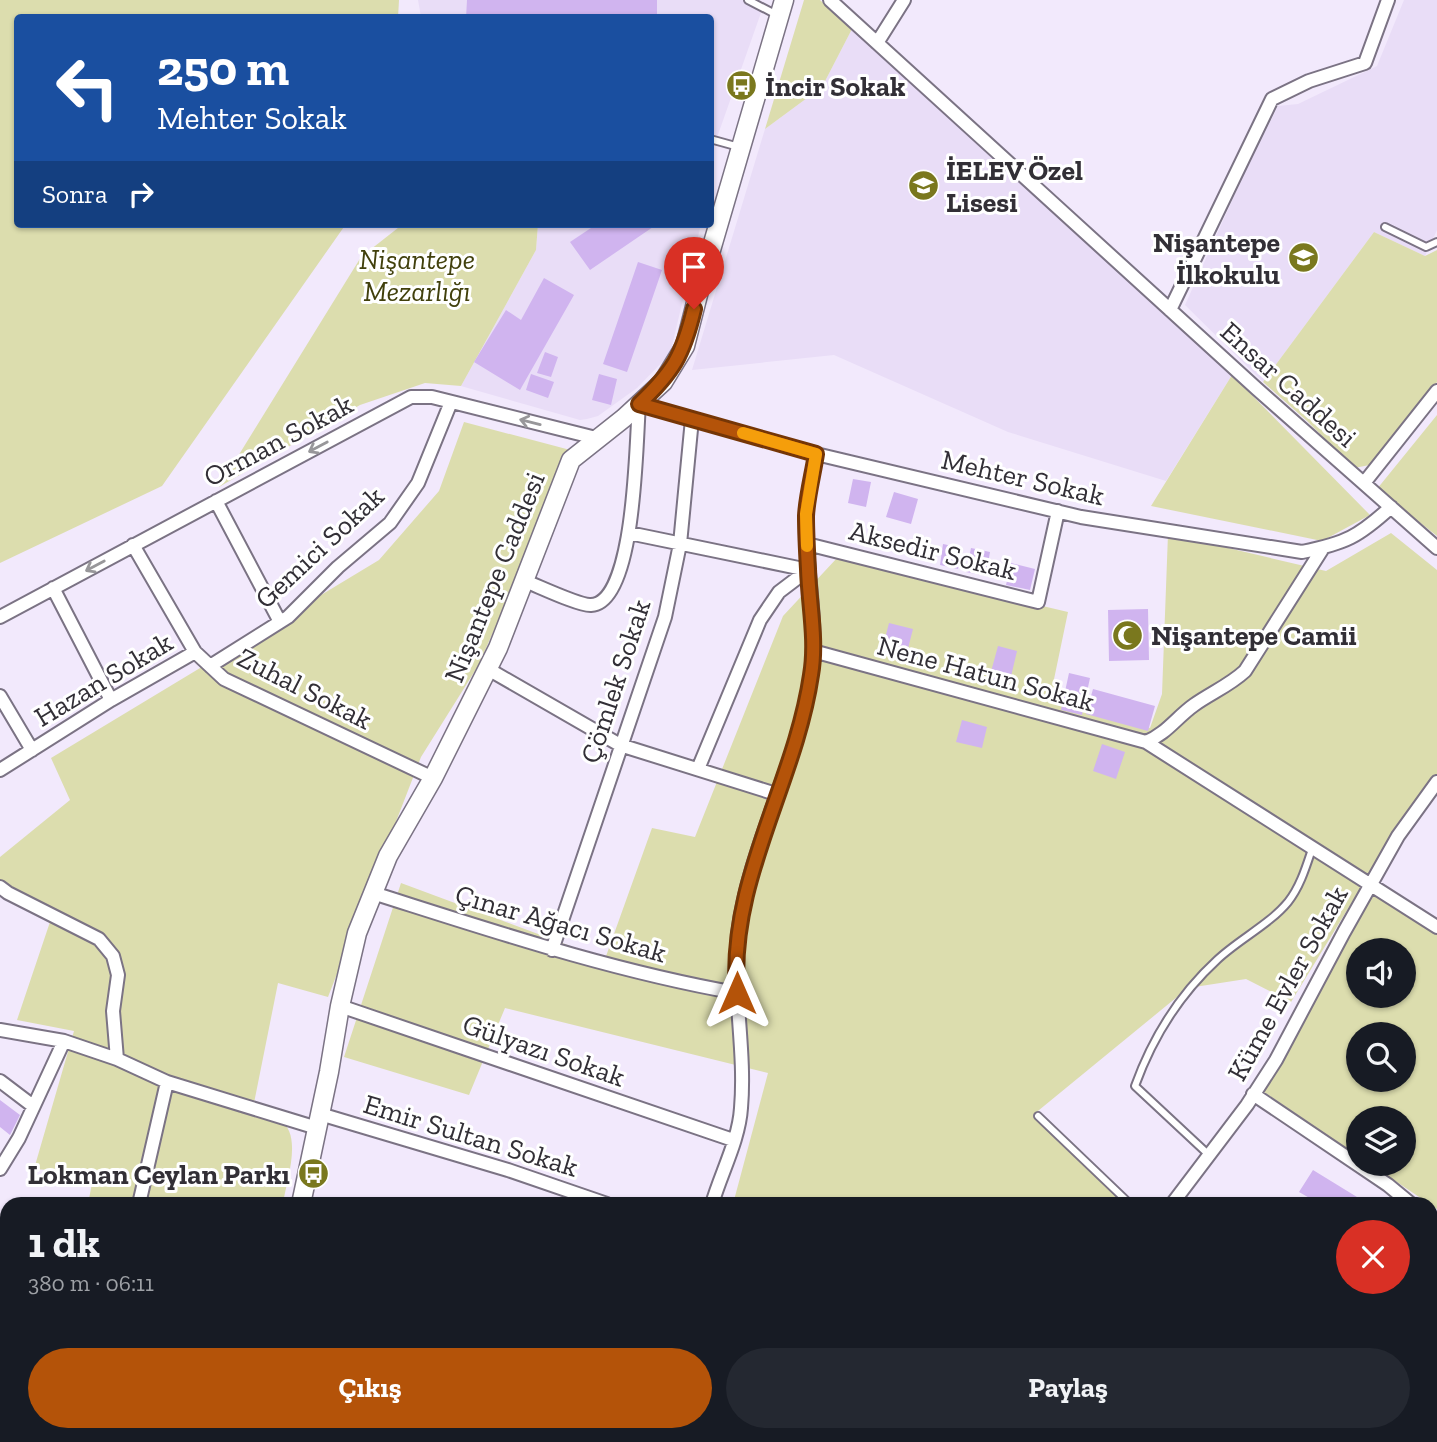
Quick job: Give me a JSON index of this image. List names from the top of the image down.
{
  "streets": {
    "street": [
      "Ensar Caddesi",
      "Orman Sokak",
      "Mehter Sokak",
      "Gemici Sokak",
      "Aksedir Sokak",
      "Nişantepe Caddesi",
      "Nene Hatun Sokak",
      "Hazan Sokak",
      "Çömlek Sokak",
      "Zuhal Sokak",
      "Çınar Ağacı Sokak",
      "Küme Evler Sokak",
      "Gülyazı Sokak",
      "Emir Sultan Sokak"
    ]
  },
  "crossings": [
    ["Ensar Caddesi", "Mehter Sokak"],
    ["Orman Sokak", "Gemici Sokak"],
    ["Orman Sokak", "Nişantepe Caddesi"],
    ["Orman Sokak", "Zuhal Sokak"],
    ["Mehter Sokak", "Aksedir Sokak"],
    ["Mehter Sokak", "Nişantepe Caddesi"],
    ["Mehter Sokak", "Çömlek Sokak"],
    ["Gemici Sokak", "Zuhal Sokak"],
    ["Nişantepe Caddesi", "Zuhal Sokak"],
    ["Nişantepe Caddesi", "Çınar Ağacı Sokak"],
    ["Nişantepe Caddesi", "Gülyazı Sokak"],
    ["Nişantepe Caddesi", "Emir Sultan Sokak"],
    ["Nene Hatun Sokak", "Küme Evler Sokak"],
    ["Hazan Sokak", "Zuhal Sokak"],
    ["Çömlek Sokak", "Çınar Ağacı Sokak"]
  ],
  "one_way": ["Orman Sokak"],
  "parks": ["Nişantepe Mezarlığı"],
  "places": {
    "bus stop": ["İncir Sokak", "Lokman Ceylan Parkı"],
    "school or university": ["İELEV Özel Lisesi", "Nişantepe İlkokulu"],
    "mosque": ["Nişantepe Camii"]
  },
  "page": {
    "turn": ["250 m", "Mehter Sokak"],
    "then": "Sonra",
    "heading": ["1 dk", "380 m · 06:11"],
    "buttons": ["Çıkış", "Paylaş"]
  }
}
